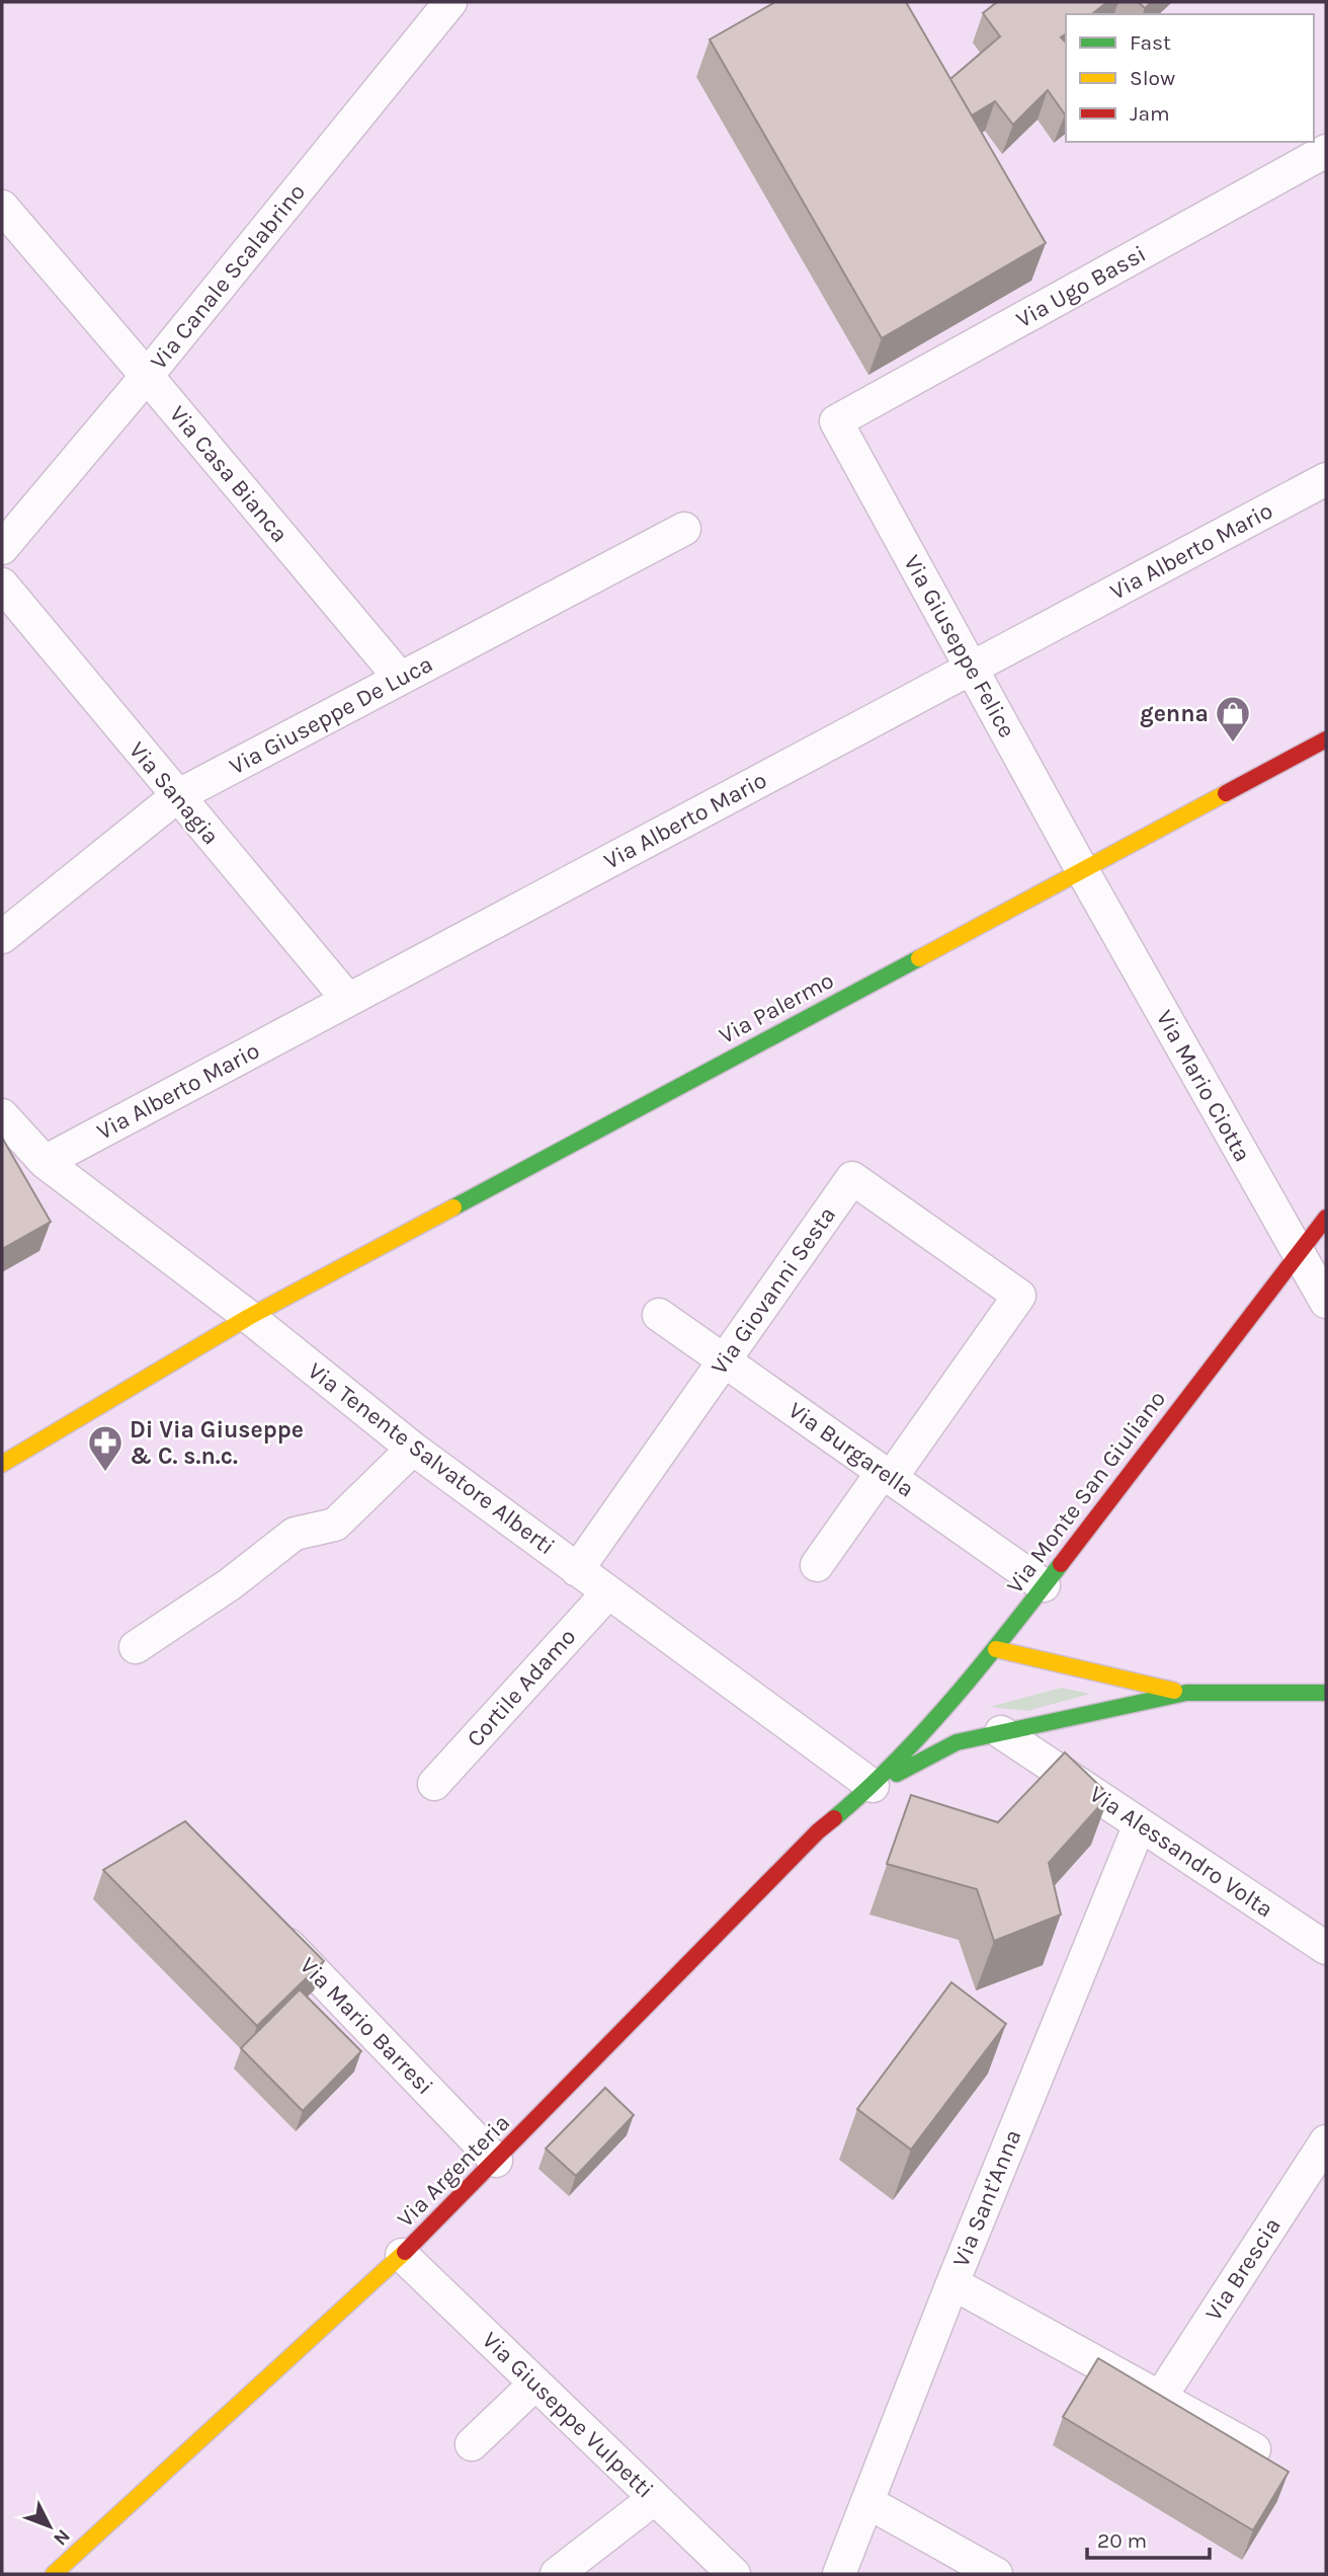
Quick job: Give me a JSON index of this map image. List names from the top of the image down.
{
  "streets": {
    "main road": ["Via Palermo", "Via Monte San Giuliano", "Via Argenteria"],
    "street": [
      "Via Canale Scalabrino",
      "Via Ugo Bassi",
      "Via Casa Bianca",
      "Via Alberto Mario",
      "Via Giuseppe Felice",
      "Via Giuseppe De Luca",
      "Via Sanagia",
      "Via Mario Ciotta",
      "Via Giovanni Sesta",
      "Via Burgarella",
      "Via Tenente Salvatore Alberti",
      "Cortile Adamo",
      "Via Alessandro Volta",
      "Via Mario Barresi",
      "Via Sant'Anna",
      "Via Brescia",
      "Via Giuseppe Vulpetti"
    ]
  },
  "crossings": [
    ["Via Canale Scalabrino", "Via Casa Bianca"],
    ["Via Ugo Bassi", "Via Giuseppe Felice"],
    ["Via Casa Bianca", "Via Giuseppe De Luca"],
    ["Via Alberto Mario", "Via Giuseppe Felice"],
    ["Via Alberto Mario", "Via Sanagia"],
    ["Via Alberto Mario", "Via Tenente Salvatore Alberti"],
    ["Via Giuseppe Felice", "Via Palermo"],
    ["Via Giuseppe Felice", "Via Mario Ciotta"],
    ["Via Giuseppe De Luca", "Via Sanagia"],
    ["Via Palermo", "Via Mario Ciotta"],
    ["Via Palermo", "Via Tenente Salvatore Alberti"],
    ["Via Mario Ciotta", "Via Monte San Giuliano"],
    ["Via Giovanni Sesta", "Via Burgarella"],
    ["Via Giovanni Sesta", "Via Tenente Salvatore Alberti"],
    ["Via Burgarella", "Via Monte San Giuliano"],
    ["Via Tenente Salvatore Alberti", "Via Monte San Giuliano"],
    ["Via Tenente Salvatore Alberti", "Cortile Adamo"],
    ["Via Tenente Salvatore Alberti", "Via Argenteria"],
    ["Via Monte San Giuliano", "Via Argenteria"],
    ["Via Alessandro Volta", "Via Sant'Anna"],
    ["Via Mario Barresi", "Via Argenteria"],
    ["Via Argenteria", "Via Giuseppe Vulpetti"]
  ],
  "places": {
    "shop": ["genna"],
    "pharmacy": ["Di Via Giuseppe & C. s.n.c."]
  },
  "legend": ["Fast", "Slow", "Jam"],
  "scale_bar": "20 m",
  "north": "bottom right"
}
